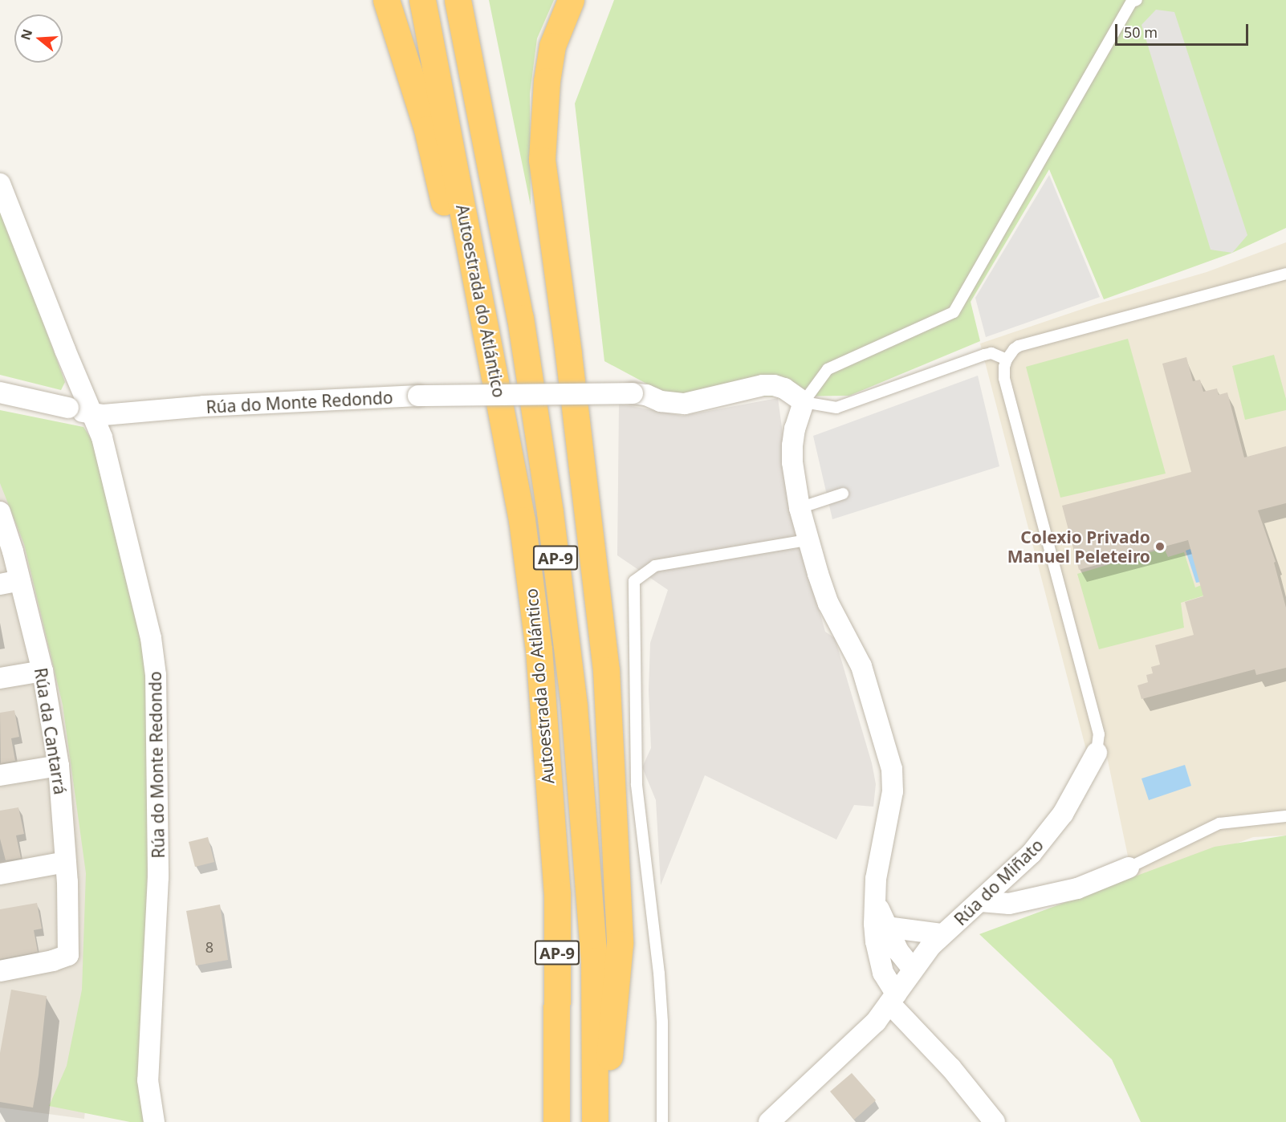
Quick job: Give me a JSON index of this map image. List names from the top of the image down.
{
  "streets": {
    "highway": ["Autoestrada do Atlántico", "AP-9"],
    "street": ["Rúa do Monte Redondo", "Rúa da Cantarrá", "Rúa do Miñato"]
  },
  "places": ["Colexio Privado Manuel Peleteiro"],
  "house_numbers": ["8"],
  "scale_bar": "50 m",
  "north": "left"
}
